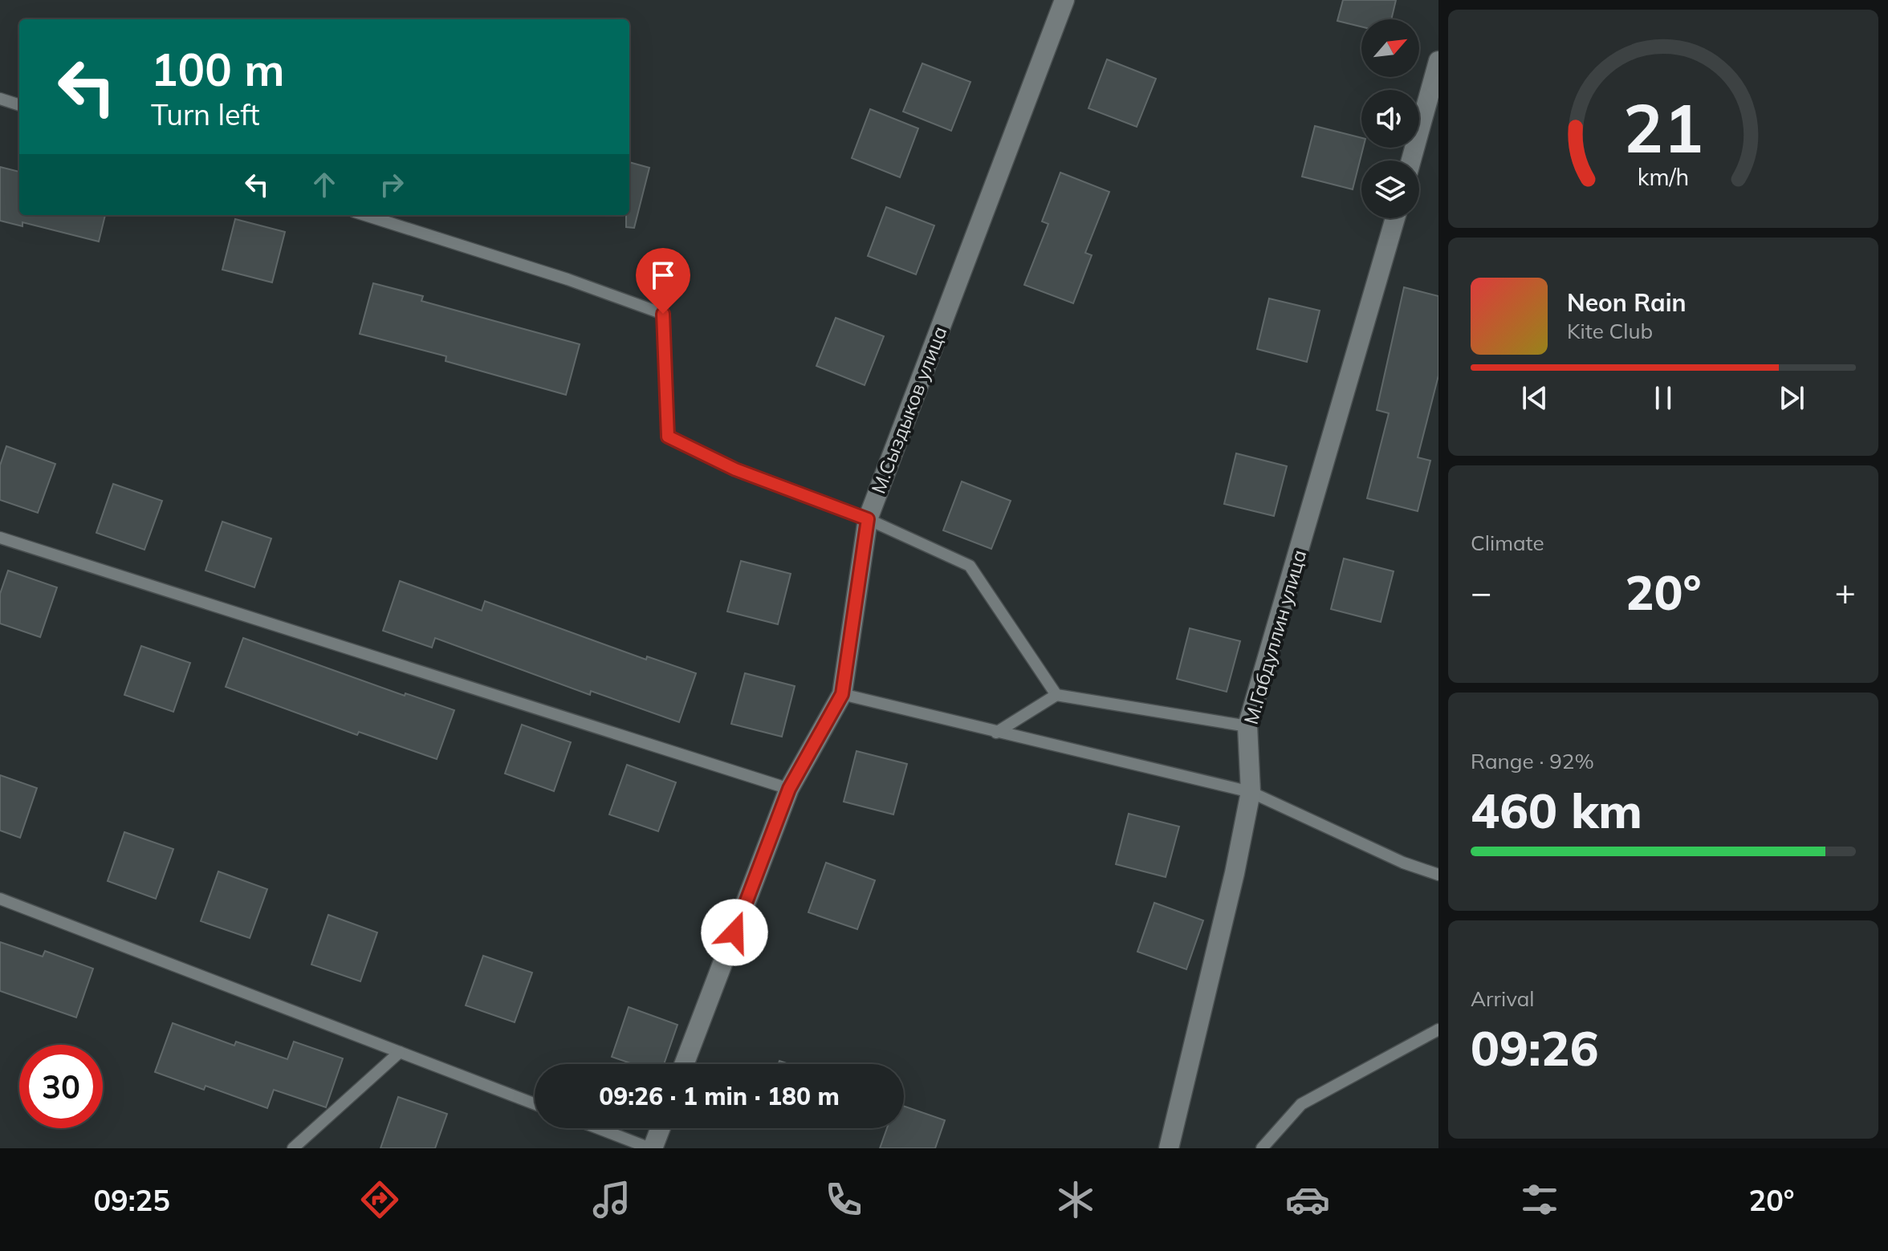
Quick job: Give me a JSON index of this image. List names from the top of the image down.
{
  "streets": {
    "street": ["М.Сыздыков улица", "М.Габдуллин улица"]
  },
  "north": "top right",
  "page": {
    "turn": ["100 m", "Turn left"],
    "song": ["Neon Rain", "Kite Club"],
    "tile": [
      "Climate",
      ["Range · 92%", "460 km"],
      ["Arrival", "09:26"]
    ],
    "heat": ["−", "20°", "+"],
    "limit": "30",
    "trip": "09:26 · 1 min · 180 m",
    "tabs": ["09:25", "20°"],
    "gauge": ["21", "km/h"]
  }
}
